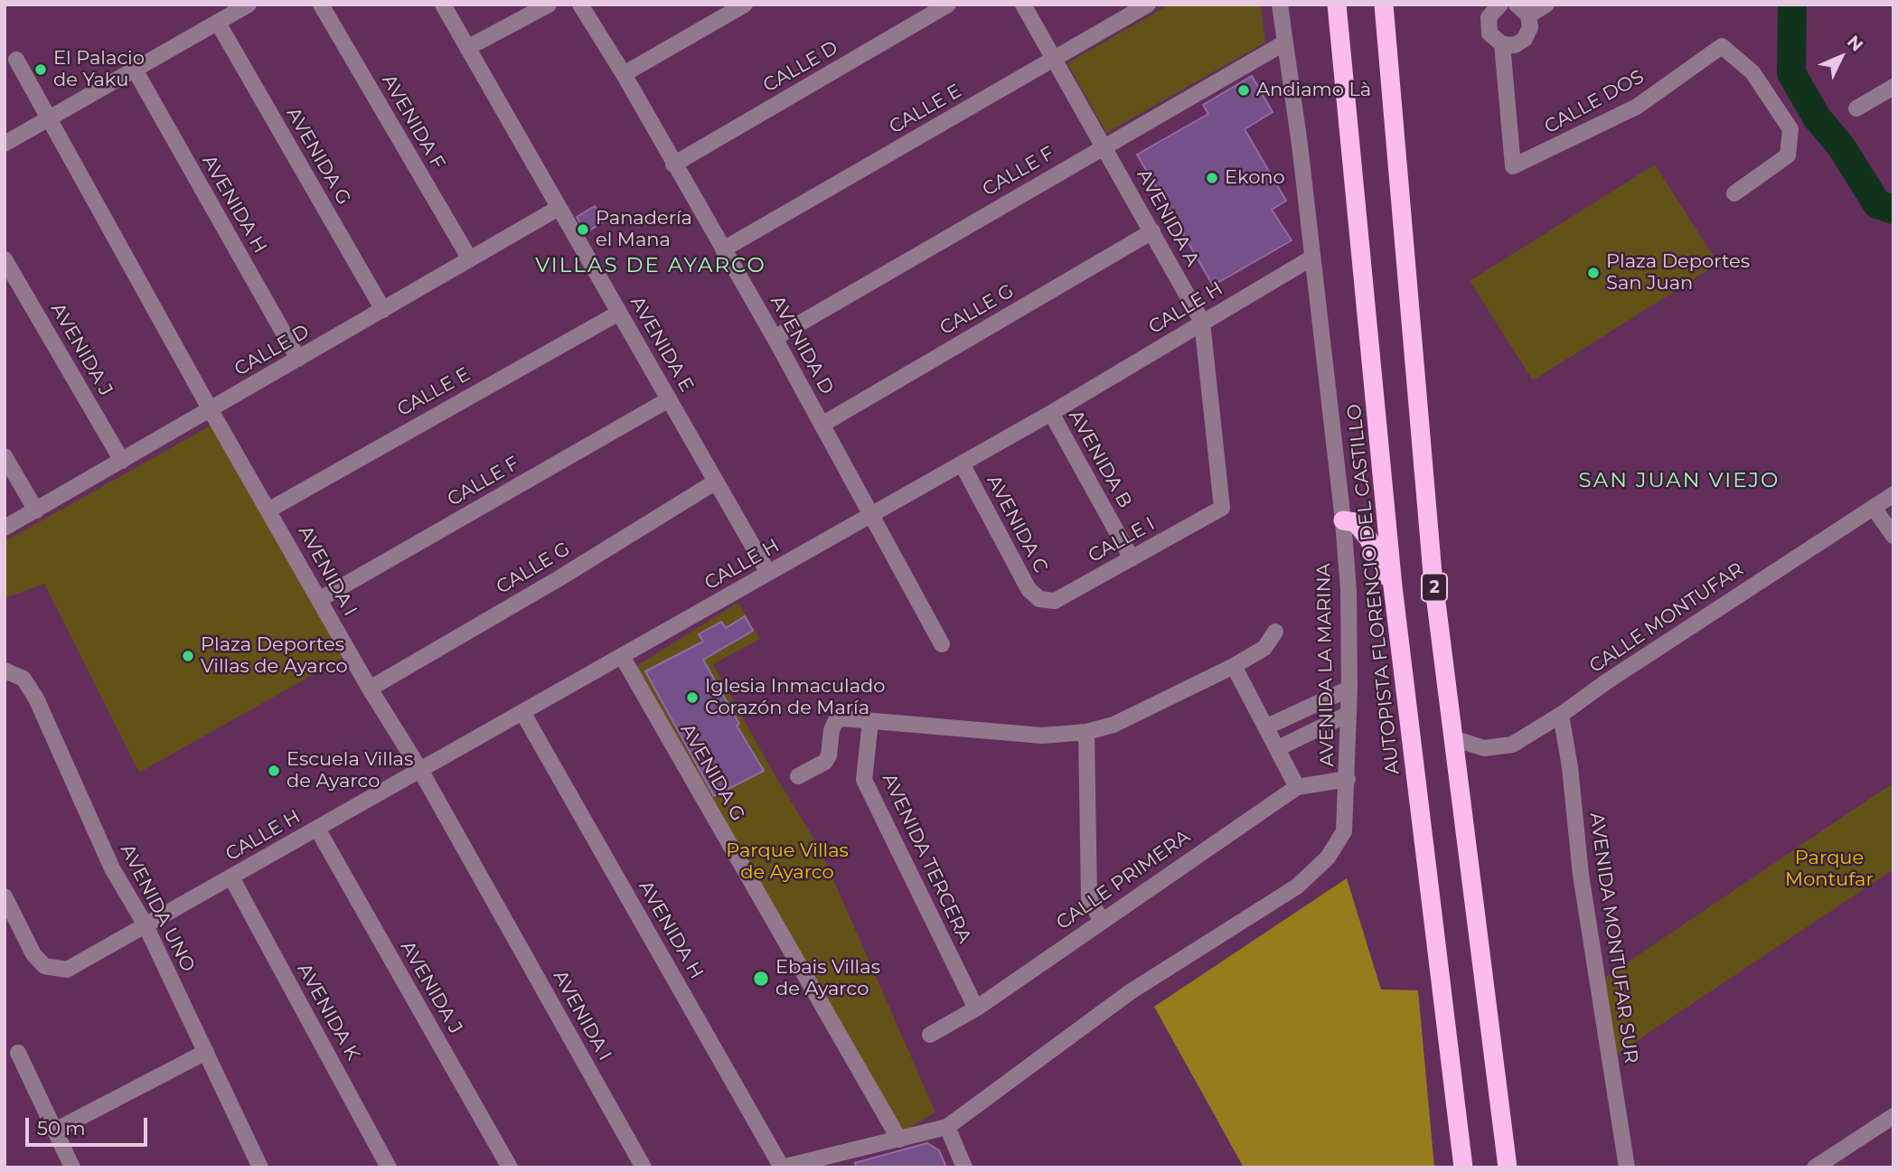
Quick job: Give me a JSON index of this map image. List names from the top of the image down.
{
  "streets": {
    "highway": ["2", "AUTOPISTA FLORENCIO DEL CASTILLO"],
    "street": [
      "CALLE D",
      "CALLE DOS",
      "CALLE E",
      "AVENIDA F",
      "AVENIDA G",
      "CALLE F",
      "AVENIDA H",
      "AVENIDA A",
      "CALLE H",
      "CALLE G",
      "AVENIDA E",
      "AVENIDA D",
      "AVENIDA J",
      "AVENIDA B",
      "AVENIDA C",
      "CALLE I",
      "AVENIDA I",
      "CALLE MONTUFAR",
      "AVENIDA LA MARINA",
      "AVENIDA TERCERA",
      "CALLE PRIMERA",
      "AVENIDA UNO",
      "AVENIDA MONTUFAR SUR",
      "AVENIDA K"
    ]
  },
  "crossings": [
    ["CALLE D", "AVENIDA F"],
    ["CALLE D", "AVENIDA G"],
    ["CALLE D", "AVENIDA H"],
    ["CALLE D", "AVENIDA E"],
    ["CALLE D", "AVENIDA D"],
    ["CALLE D", "AVENIDA J"],
    ["CALLE D", "AVENIDA I"],
    ["CALLE E", "AVENIDA A"],
    ["CALLE E", "AVENIDA E"],
    ["CALLE E", "AVENIDA D"],
    ["CALLE E", "AVENIDA I"],
    ["AVENIDA G", "CALLE H"],
    ["CALLE F", "AVENIDA A"],
    ["CALLE F", "AVENIDA E"],
    ["CALLE F", "AVENIDA D"],
    ["CALLE F", "AVENIDA I"],
    ["CALLE F", "AVENIDA LA MARINA"],
    ["AVENIDA H", "CALLE H"],
    ["AVENIDA A", "CALLE H"],
    ["AVENIDA A", "CALLE G"],
    ["AVENIDA A", "CALLE I"],
    ["CALLE H", "AVENIDA E"],
    ["CALLE H", "AVENIDA D"],
    ["CALLE H", "AVENIDA J"],
    ["CALLE H", "AVENIDA B"],
    ["CALLE H", "AVENIDA C"],
    ["CALLE H", "AVENIDA I"],
    ["CALLE H", "AVENIDA LA MARINA"],
    ["CALLE H", "AVENIDA UNO"],
    ["CALLE H", "AVENIDA K"],
    ["CALLE G", "AVENIDA E"],
    ["CALLE G", "AVENIDA D"],
    ["CALLE G", "AVENIDA I"],
    ["AVENIDA B", "CALLE I"],
    ["AVENIDA C", "CALLE I"],
    ["2", "CALLE MONTUFAR"],
    ["CALLE MONTUFAR", "AVENIDA MONTUFAR SUR"],
    ["AVENIDA LA MARINA", "CALLE PRIMERA"],
    ["AVENIDA TERCERA", "CALLE PRIMERA"]
  ],
  "districts": ["VILLAS DE AYARCO", "SAN JUAN VIEJO"],
  "parks": ["Parque Villas de Ayarco", "Parque Montufar"],
  "places": [
    "El Palacio de Yaku",
    "Andiamo Là",
    "Ekono",
    "Panadería el Mana",
    "Plaza Deportes San Juan",
    "Plaza Deportes Villas de Ayarco",
    "Iglesia Inmaculado Corazón de María",
    "Escuela Villas de Ayarco",
    "Ebais Villas de Ayarco"
  ],
  "scale_bar": "50 m",
  "north": "top right"
}
